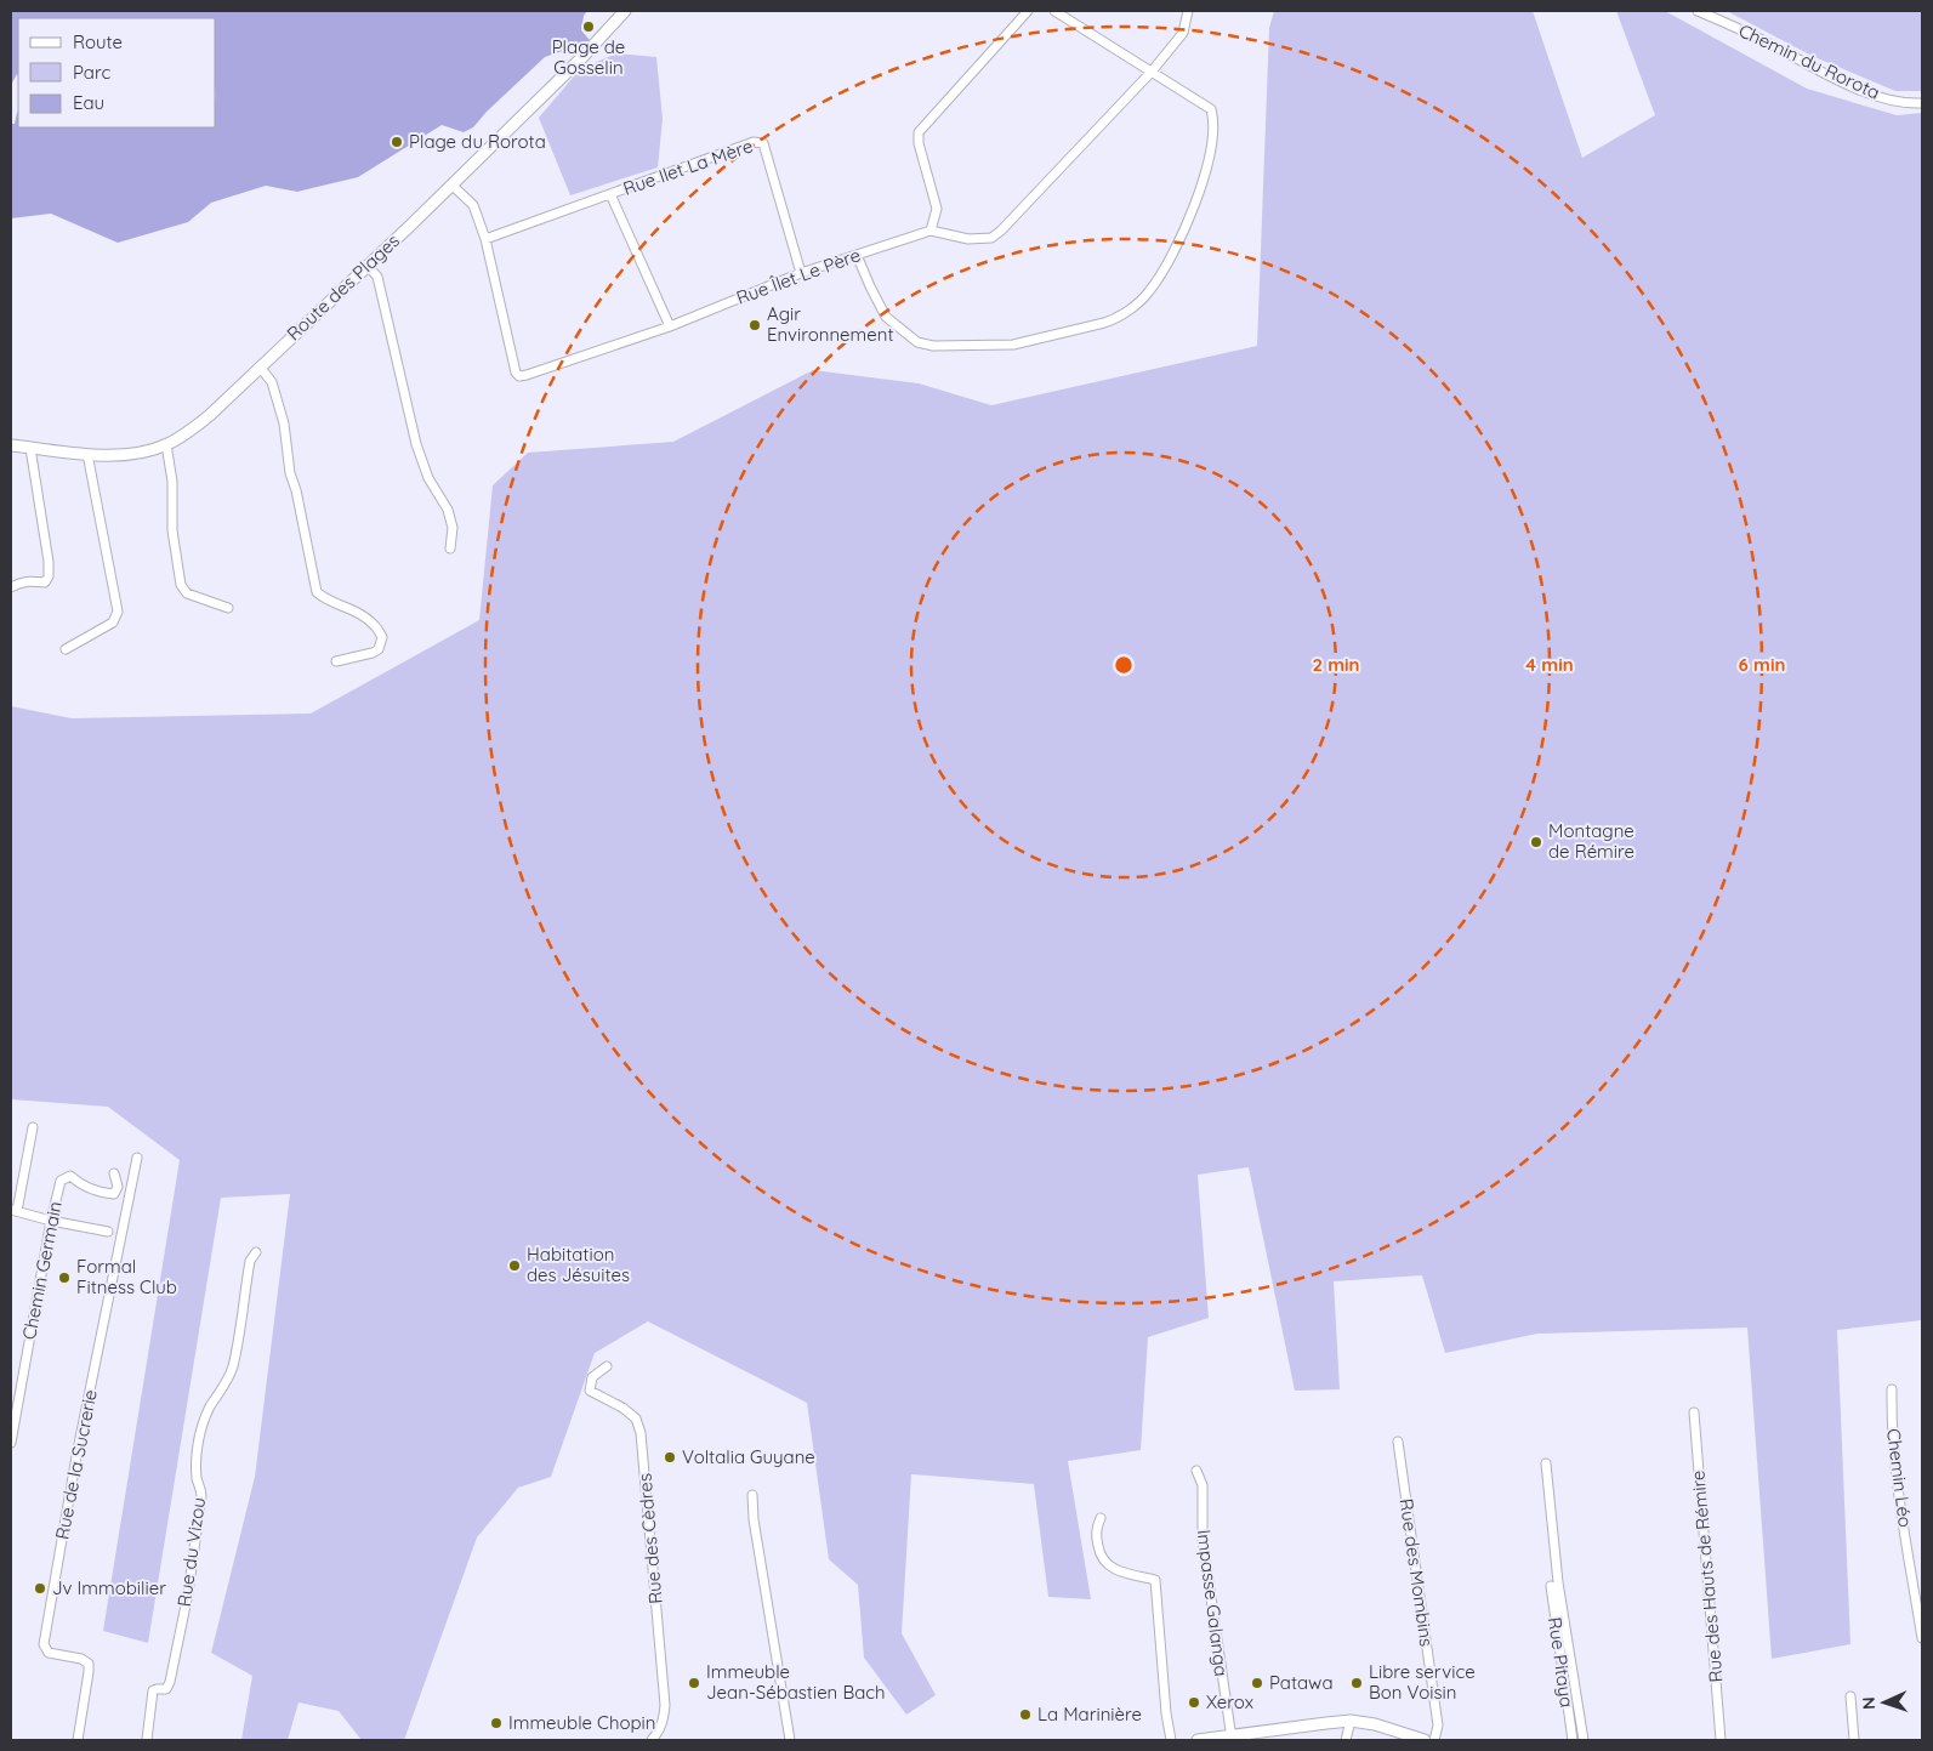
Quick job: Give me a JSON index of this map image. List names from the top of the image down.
{
  "streets": {
    "street": [
      "Chemin du Rorota",
      "Rue Ilet La Mère",
      "Rue Îlet Le Père",
      "Route des Plages",
      "Chemin Germain",
      "Rue de la Sucrerie",
      "Chemin Léo",
      "Rue des Cèdres",
      "Rue du Vizou",
      "Rue des Mombins",
      "Rue des Hauts de Rémire",
      "Impasse Galanga",
      "Rue Pitaya"
    ]
  },
  "crossings": [
    ["Rue Ilet La Mère", "Rue Îlet Le Père"],
    ["Rue Îlet Le Père", "Route des Plages"]
  ],
  "places": [
    "Plage de Gosselin",
    "Plage du Rorota",
    "Agir Environnement",
    "Montagne de Rémire",
    "Habitation des Jésuites",
    "Formal Fitness Club",
    "Voltalia Guyane",
    "Jv Immobilier",
    "Immeuble Jean-Sébastien Bach",
    "Patawa",
    "Libre service Bon Voisin",
    "Xerox",
    "La Marinière",
    "Immeuble Chopin"
  ],
  "legend": ["Route", "Parc", "Eau"],
  "north": "left",
  "rings": ["2 min", "4 min", "6 min"]
}
